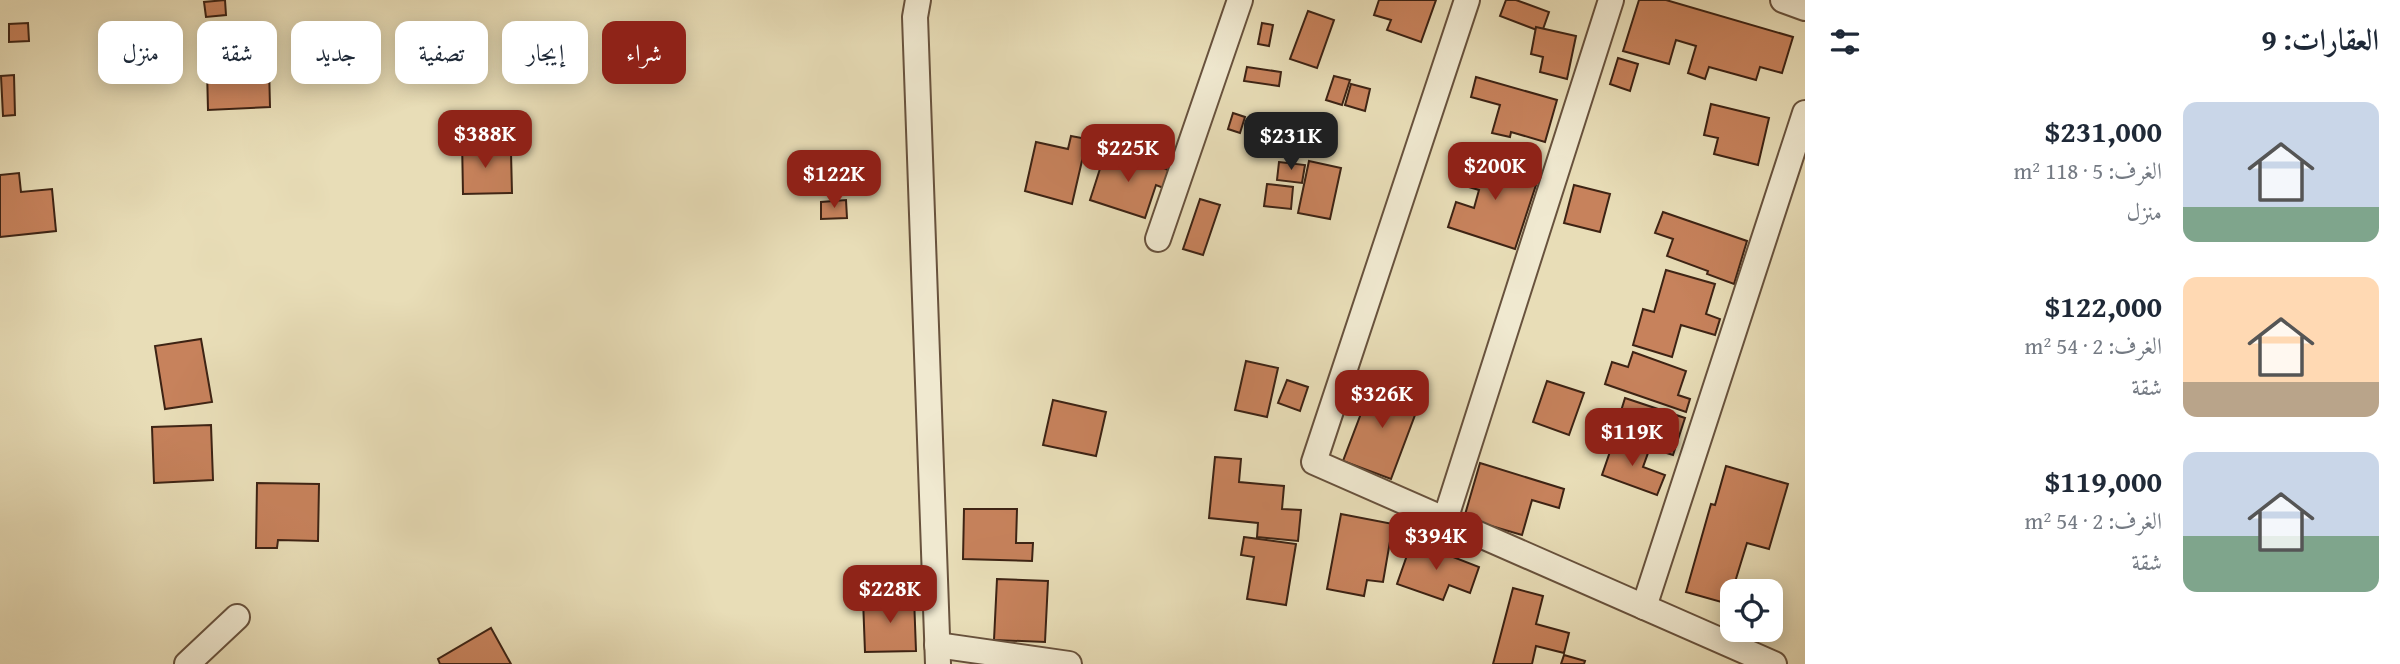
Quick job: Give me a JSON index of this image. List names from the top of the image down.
{
  "page": {
    "heading": "العقارات: 9",
    "chip": [
      "شراء",
      "إيجار",
      "تصفية",
      "جديد",
      "شقة",
      "منزل"
    ],
    "list": [
      {
        "name": "$231,000",
        "note": "الغرف: 5 · 118 m² · منزل"
      },
      {
        "name": "$122,000",
        "note": "الغرف: 2 · 54 m² · شقة"
      },
      {
        "name": "$119,000",
        "note": "الغرف: 2 · 54 m² · شقة"
      }
    ],
    "price": [
      "$388K",
      "$231K",
      "$225K",
      "$200K",
      "$122K",
      "$326K",
      "$119K",
      "$394K",
      "$228K"
    ]
  }
}
